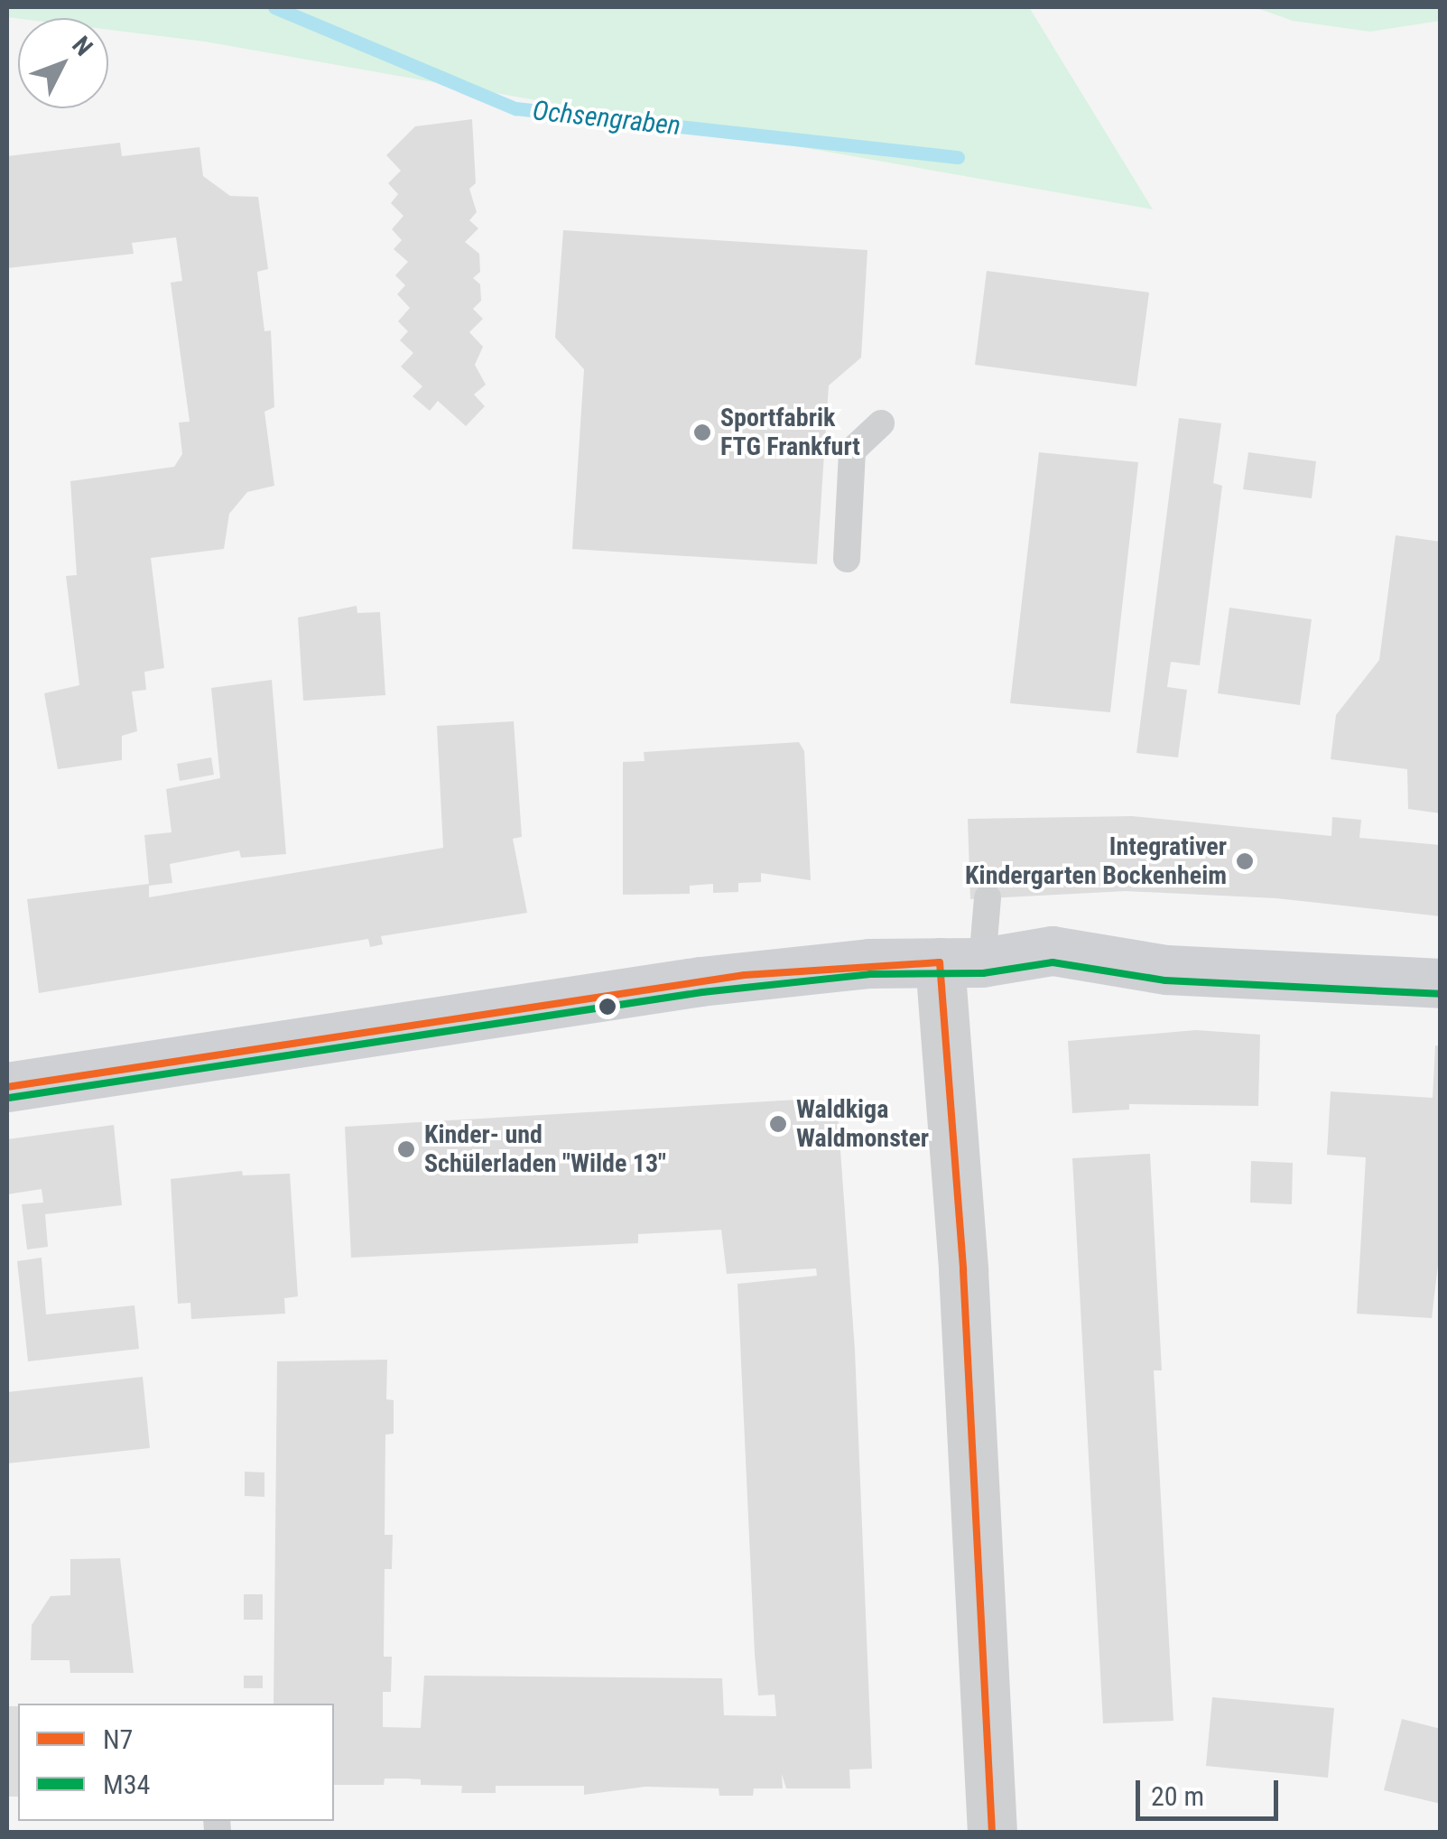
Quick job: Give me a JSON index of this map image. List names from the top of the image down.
{
  "water": ["Ochsengraben"],
  "places": [
    "Sportfabrik FTG Frankfurt",
    "Integrativer Kindergarten Bockenheim",
    "Waldkiga Waldmonster",
    "Kinder- und Schülerladen \"Wilde 13\""
  ],
  "lines": ["transit line N7", "transit line M34"],
  "legend": ["N7", "M34"],
  "scale_bar": "20 m",
  "north": "top right"
}
